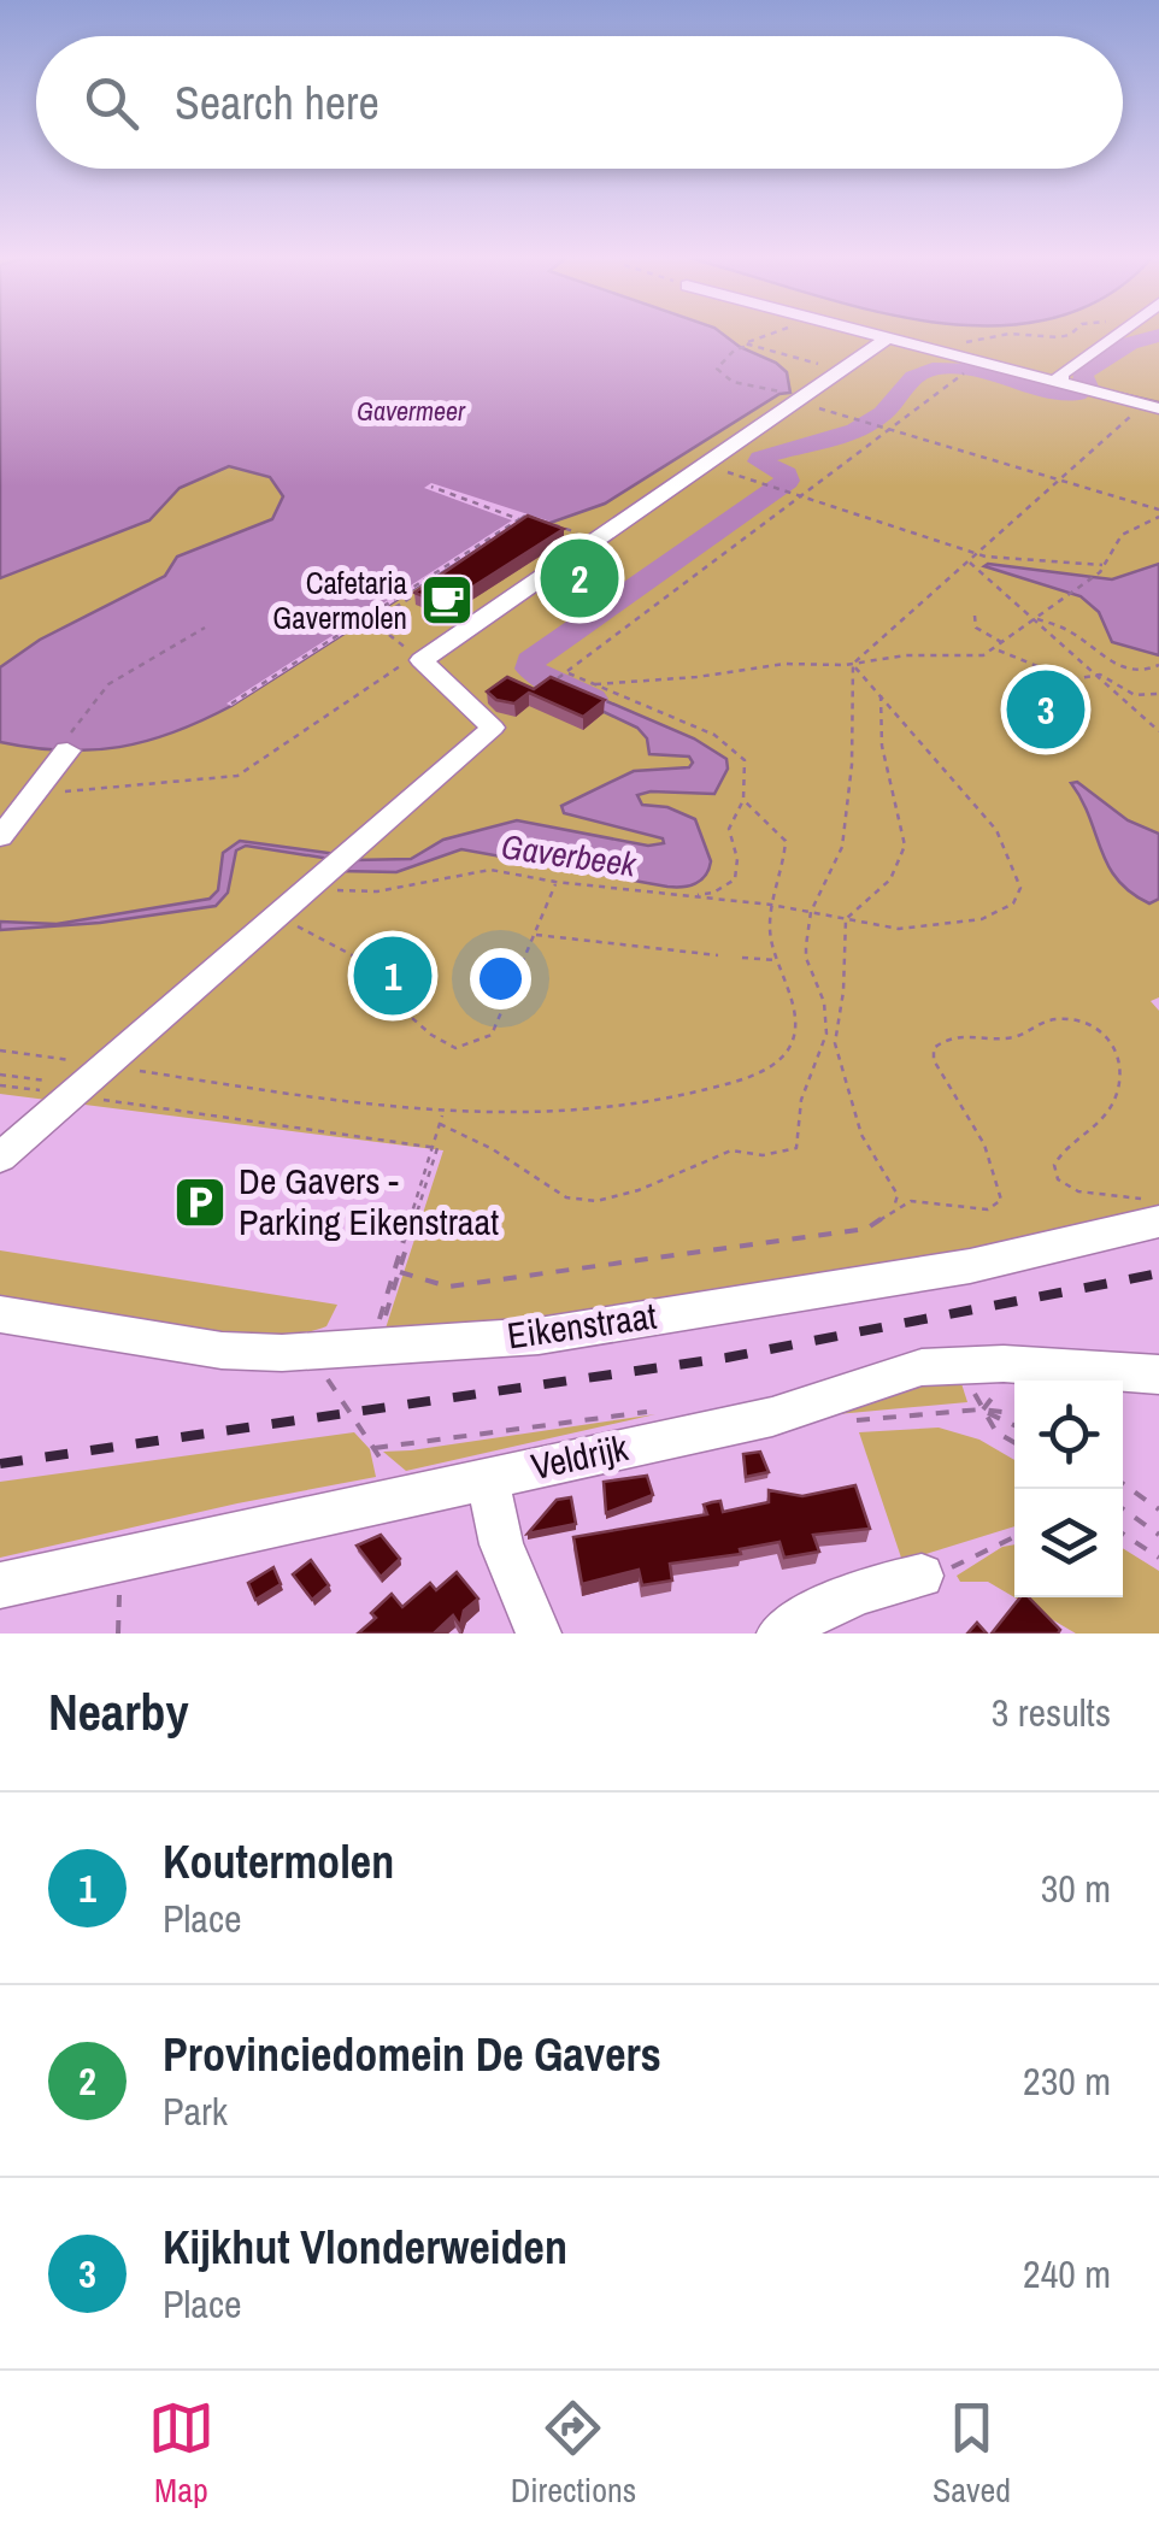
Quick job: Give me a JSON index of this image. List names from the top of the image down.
{
  "streets": {
    "street": ["Eikenstraat", "Veldrijk"]
  },
  "water": ["Gavermeer", "Gaverbeek"],
  "places": {
    "cafe": ["Cafetaria Gavermolen"],
    "parking": ["De Gavers - Parking Eikenstraat"]
  },
  "page": {
    "search": "Search here",
    "pins": ["2", "3", "1"],
    "heading": ["Nearby", "3 results"],
    "list": [
      {
        "mark": "1",
        "name": "Koutermolen",
        "note": "Place",
        "value": "30 m"
      },
      {
        "mark": "2",
        "name": "Provinciedomein De Gavers",
        "note": "Park",
        "value": "230 m"
      },
      {
        "mark": "3",
        "name": "Kijkhut Vlonderweiden",
        "note": "Place",
        "value": "240 m"
      }
    ],
    "nav": ["Map", "Directions", "Saved"]
  }
}
